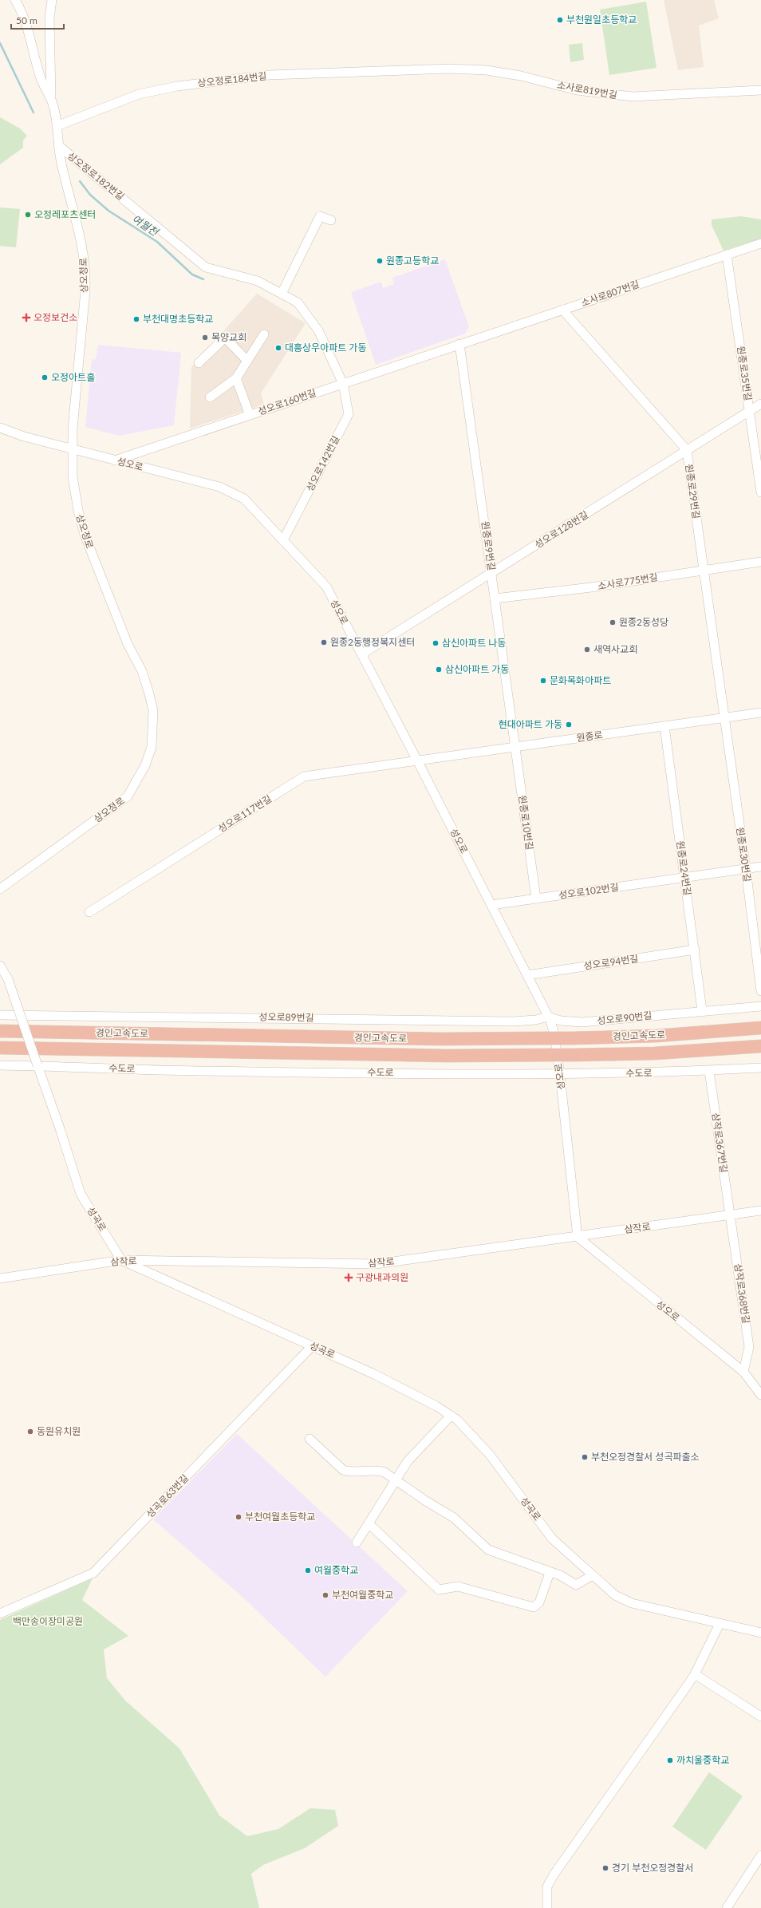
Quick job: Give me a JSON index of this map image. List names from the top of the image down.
{
  "streets": {
    "highway": ["경인고속도로"],
    "street": [
      "상오정로184번길",
      "소사로819번길",
      "상오정로182번길",
      "상오정로",
      "소사로807번길",
      "원종로35번길",
      "성오로160번길",
      "성오로142번길",
      "성오로",
      "원종로29번길",
      "성오로128번길",
      "원종로9번길",
      "소사로775번길",
      "원종로",
      "성오로117번길",
      "원종로10번길",
      "원종로30번길",
      "원종로24번길",
      "성오로102번길",
      "성오로94번길",
      "성오로89번길",
      "성오로90번길",
      "수도로",
      "삼작로367번길",
      "성곡로",
      "삼작로",
      "삼작로368번길",
      "성곡로63번길"
    ]
  },
  "crossings": [
    ["상오정로184번길", "소사로819번길"],
    ["상오정로184번길", "상오정로"],
    ["상오정로182번길", "상오정로"],
    ["상오정로182번길", "성오로160번길"],
    ["상오정로182번길", "성오로142번길"],
    ["상오정로", "성오로"],
    ["소사로807번길", "원종로35번길"],
    ["소사로807번길", "성오로160번길"],
    ["소사로807번길", "원종로29번길"],
    ["소사로807번길", "원종로9번길"],
    ["원종로35번길", "성오로128번길"],
    ["성오로160번길", "성오로142번길"],
    ["성오로160번길", "성오로"],
    ["성오로160번길", "원종로9번길"],
    ["성오로142번길", "성오로"],
    ["성오로", "성오로128번길"],
    ["성오로", "원종로"],
    ["성오로", "성오로117번길"],
    ["성오로", "성오로102번길"],
    ["성오로", "성오로94번길"],
    ["성오로", "성오로89번길"],
    ["성오로", "성오로90번길"],
    ["성오로", "수도로"],
    ["성오로", "삼작로"],
    ["성오로", "삼작로368번길"],
    ["원종로29번길", "성오로128번길"],
    ["원종로29번길", "소사로775번길"],
    ["원종로29번길", "원종로"],
    ["원종로29번길", "원종로30번길"],
    ["성오로128번길", "원종로9번길"],
    ["원종로9번길", "소사로775번길"],
    ["원종로9번길", "원종로"],
    ["원종로9번길", "원종로10번길"],
    ["원종로", "성오로117번길"],
    ["원종로", "원종로10번길"],
    ["원종로", "원종로30번길"],
    ["원종로", "원종로24번길"],
    ["원종로10번길", "성오로102번길"],
    ["원종로30번길", "성오로102번길"],
    ["원종로24번길", "성오로102번길"],
    ["원종로24번길", "성오로94번길"],
    ["원종로24번길", "성오로90번길"],
    ["성오로89번길", "성오로90번길"],
    ["수도로", "삼작로367번길"],
    ["수도로", "성곡로"],
    ["삼작로367번길", "삼작로"],
    ["삼작로367번길", "삼작로368번길"],
    ["성곡로", "삼작로"],
    ["성곡로", "성곡로63번길"],
    ["삼작로", "삼작로368번길"]
  ],
  "water": ["여월천"],
  "parks": ["백만송이장미공원"],
  "places": {
    "other": [
      "부천원일초등학교",
      "오정레포츠센터",
      "원종고등학교",
      "부천대명초등학교",
      "목양교회",
      "대흥상우아파트 가동",
      "오정아트홀",
      "원종2동성당",
      "원종2동행정복지센터",
      "삼신아파트 나동",
      "새역사교회",
      "삼신아파트 가동",
      "문화목화아파트",
      "현대아파트 가동",
      "동원유치원",
      "부천오정경찰서 성곡파출소",
      "부천여월초등학교",
      "여월중학교",
      "부천여월중학교",
      "까치울중학교",
      "경기 부천오정경찰서"
    ],
    "health": ["오정보건소", "구광내과의원"]
  },
  "scale_bar": "50 m"
}
